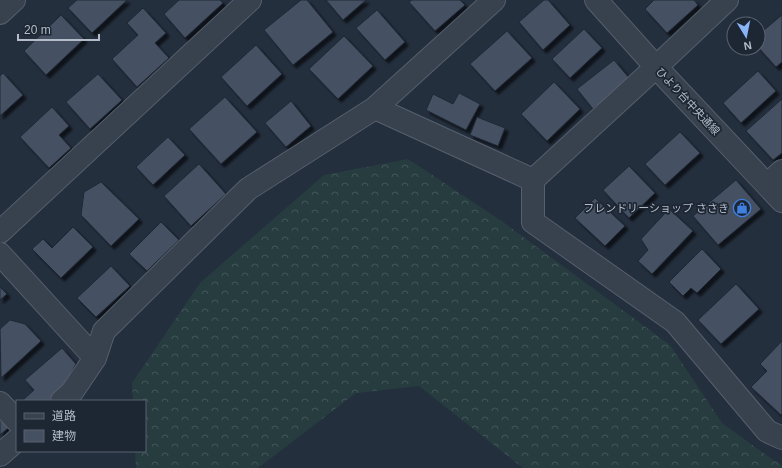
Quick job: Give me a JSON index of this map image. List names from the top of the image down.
{
  "streets": {
    "street": ["ひより台中央通線"]
  },
  "places": {
    "shop": ["フレンドリーショップ ささき"]
  },
  "legend": ["道路", "建物"],
  "scale_bar": "20 m",
  "north": "bottom"
}
